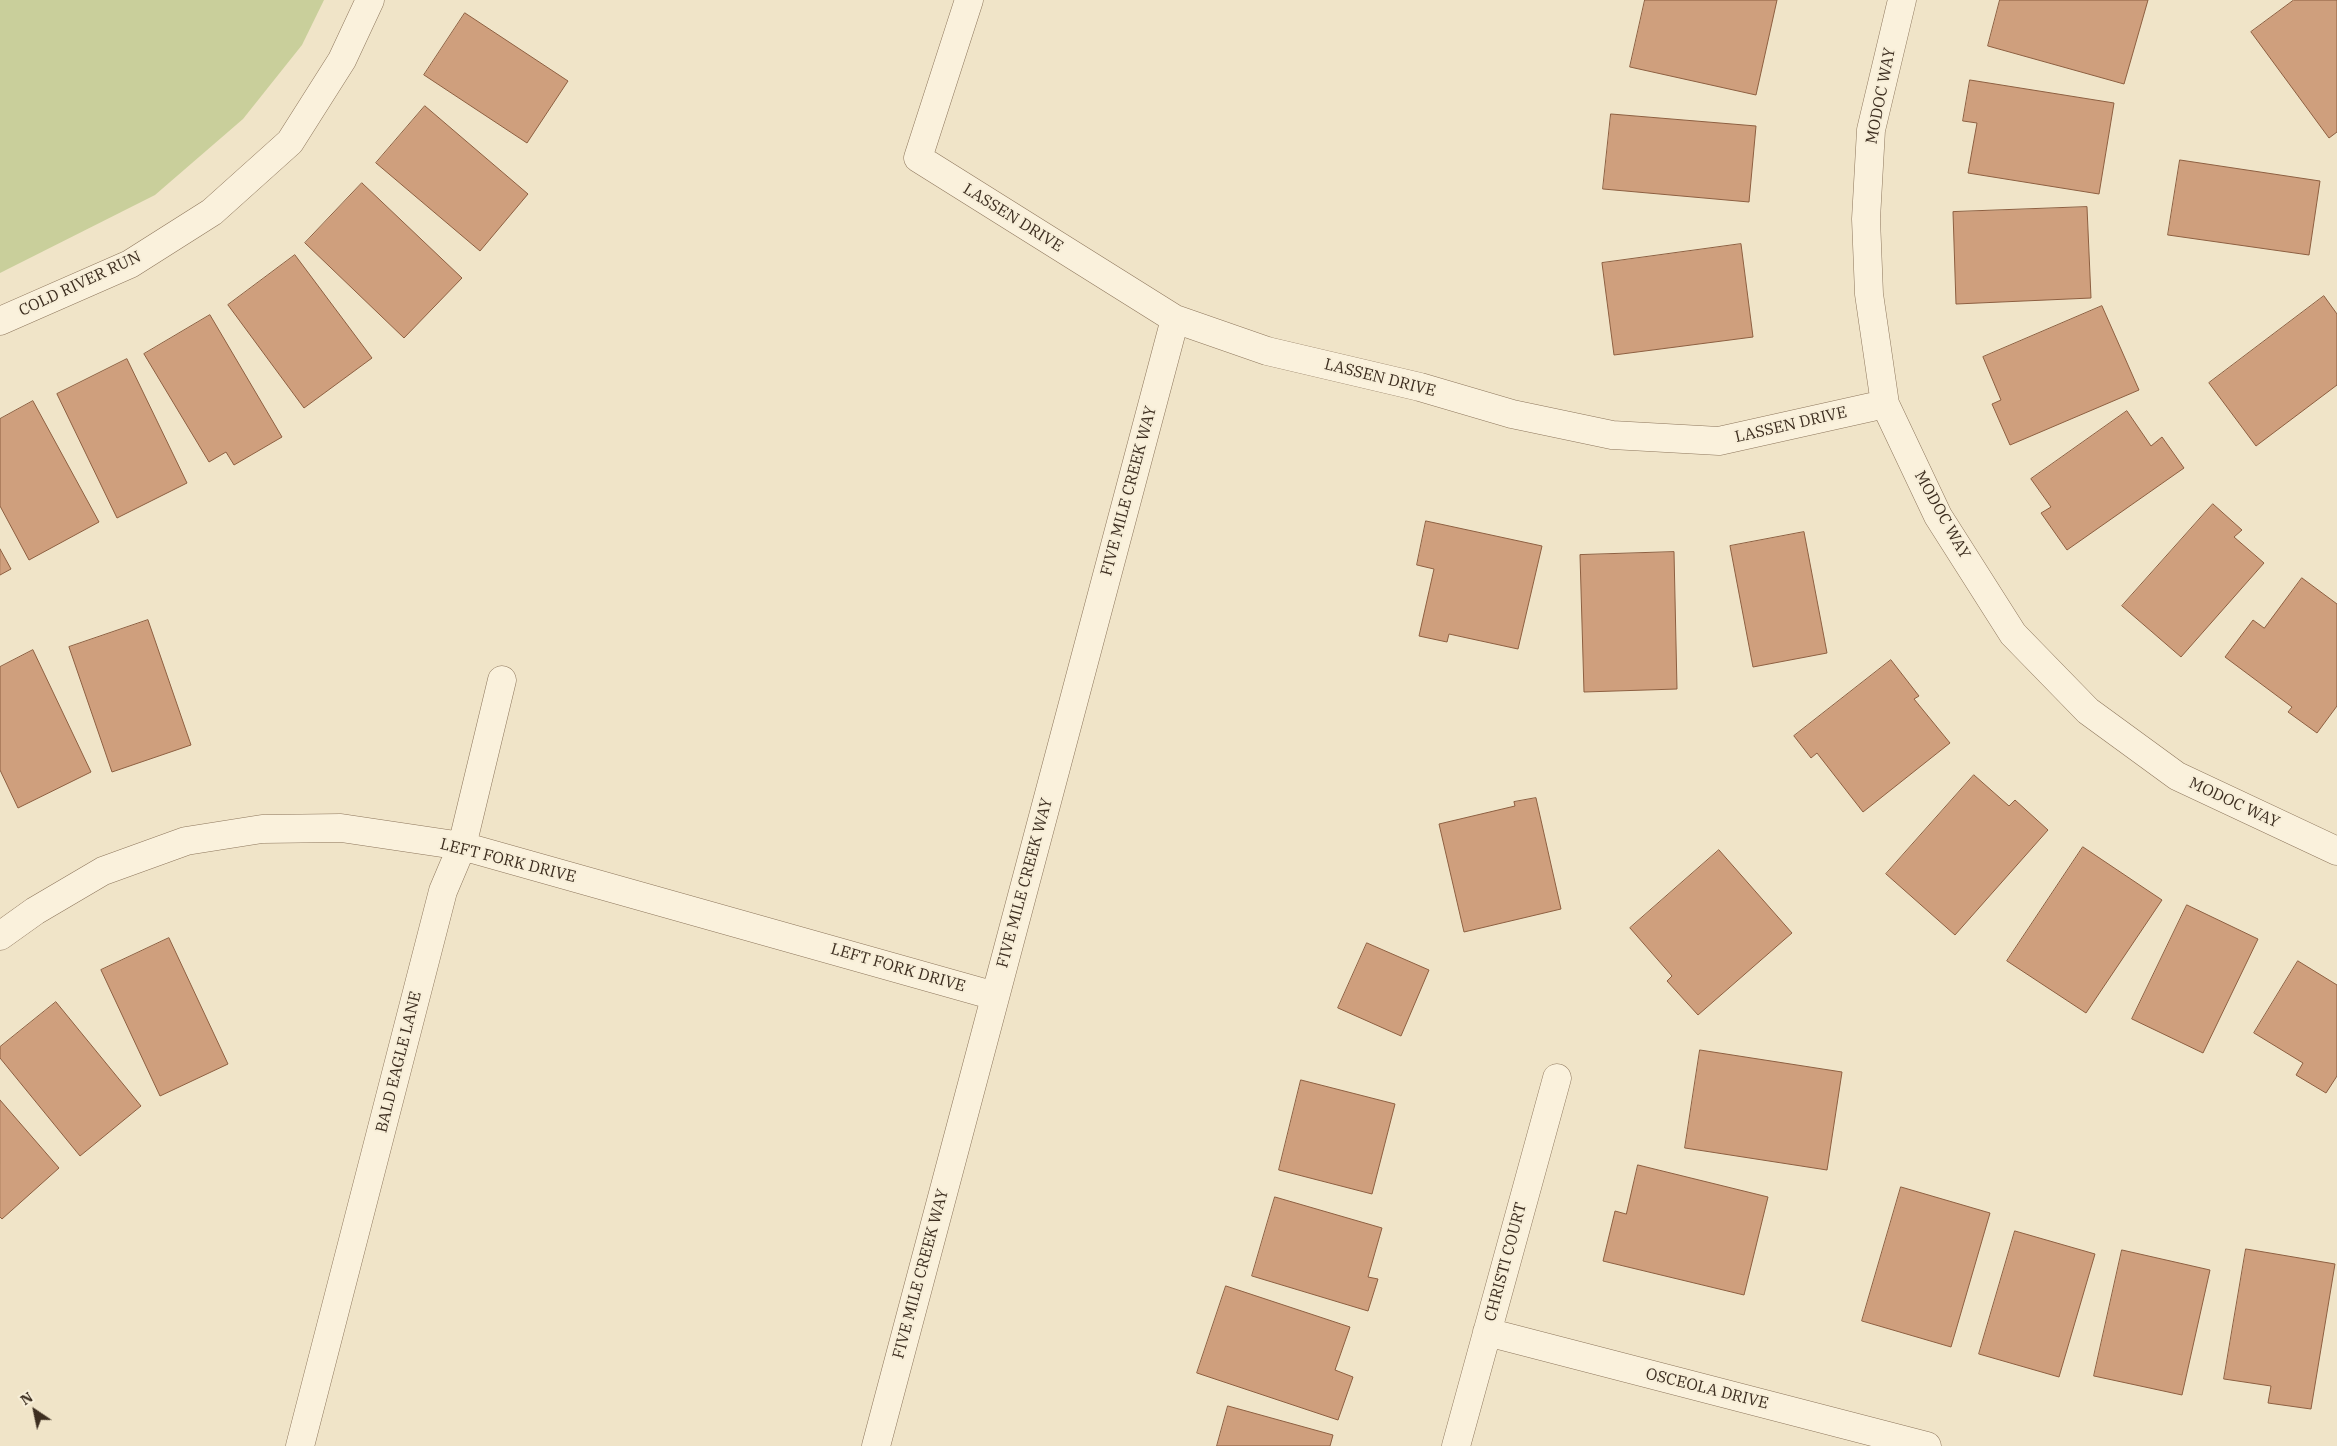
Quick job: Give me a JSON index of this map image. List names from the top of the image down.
{
  "streets": {
    "street": [
      "MODOC WAY",
      "LASSEN DRIVE",
      "COLD RIVER RUN",
      "FIVE MILE CREEK WAY",
      "LEFT FORK DRIVE",
      "BALD EAGLE LANE",
      "CHRISTI COURT",
      "OSCEOLA DRIVE"
    ]
  },
  "crossings": [
    ["MODOC WAY", "LASSEN DRIVE"],
    ["LASSEN DRIVE", "FIVE MILE CREEK WAY"],
    ["FIVE MILE CREEK WAY", "LEFT FORK DRIVE"],
    ["LEFT FORK DRIVE", "BALD EAGLE LANE"],
    ["CHRISTI COURT", "OSCEOLA DRIVE"]
  ],
  "north": "top left"
}
